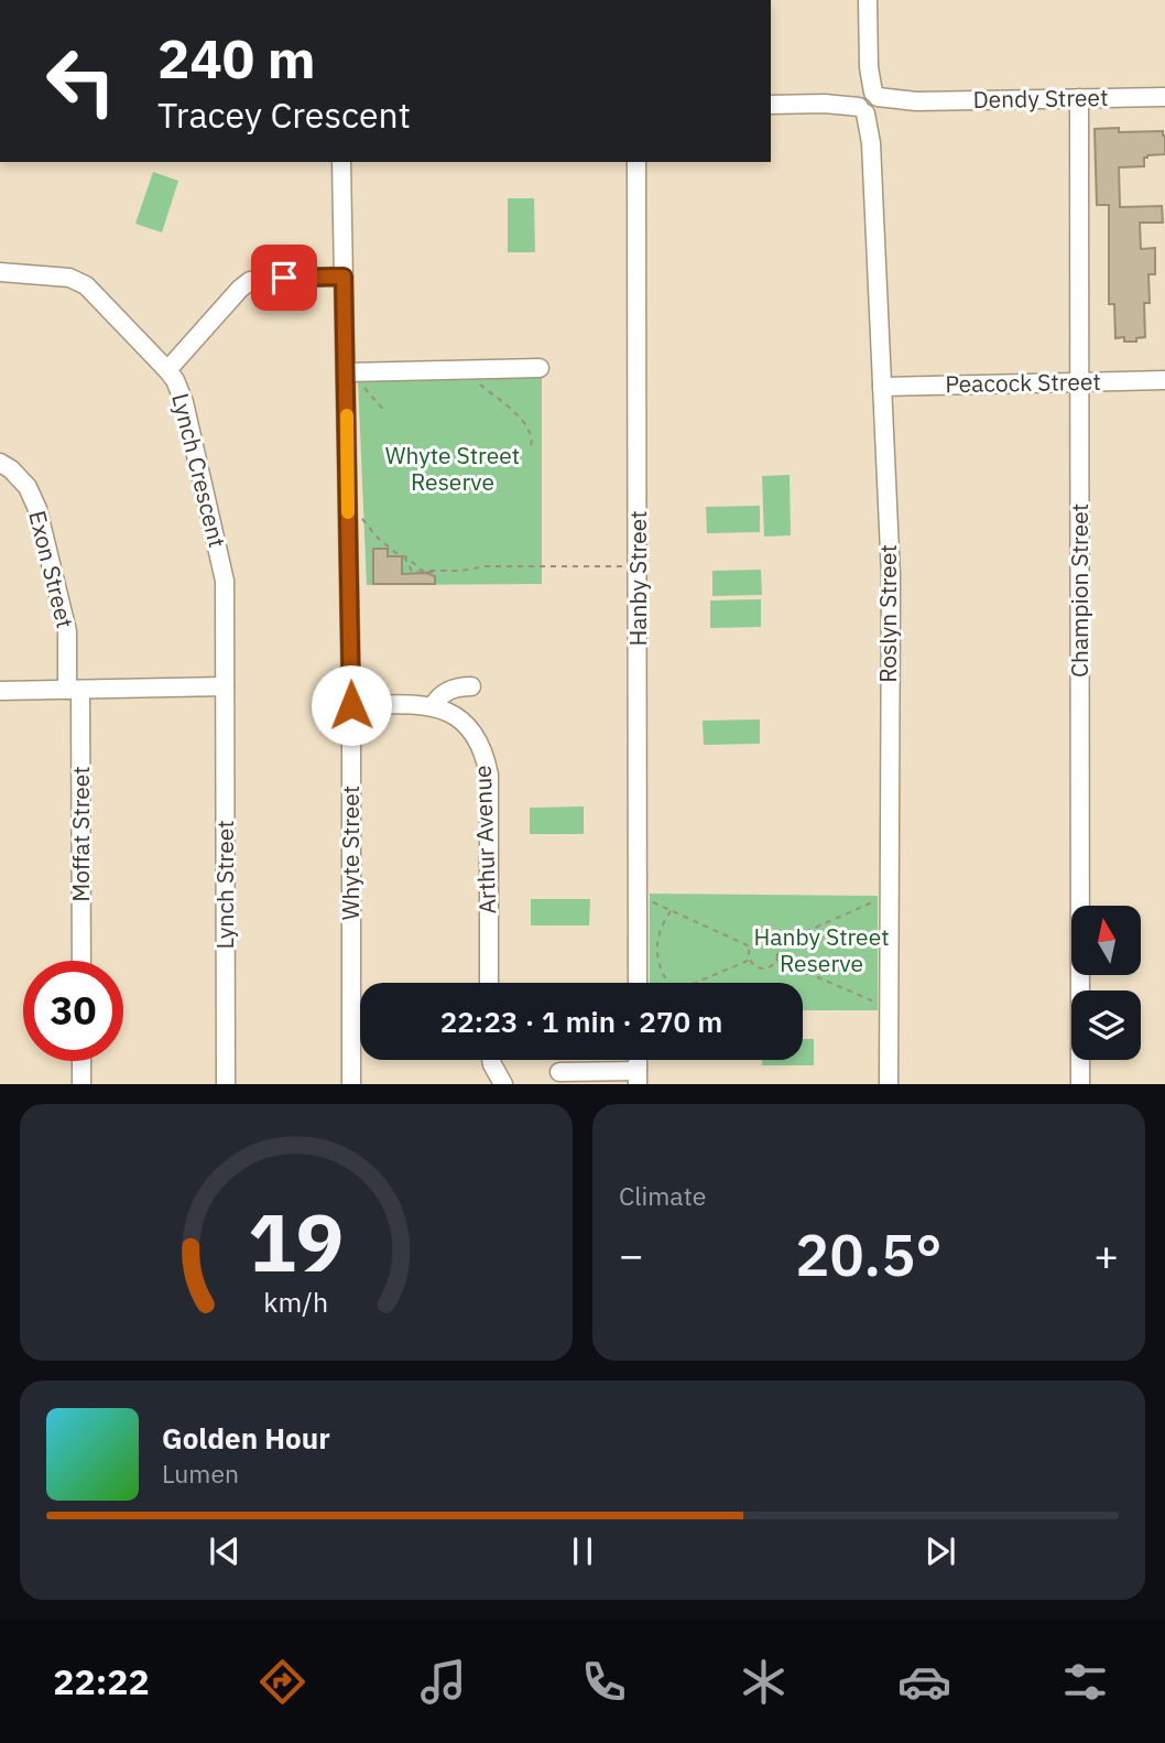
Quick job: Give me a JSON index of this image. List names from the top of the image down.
{
  "streets": {
    "street": [
      "Dendy Street",
      "Peacock Street",
      "Lynch Crescent",
      "Exon Street",
      "Hanby Street",
      "Champion Street",
      "Roslyn Street",
      "Moffat Street",
      "Arthur Avenue",
      "Whyte Street",
      "Lynch Street"
    ]
  },
  "crossings": [
    ["Dendy Street", "Champion Street"],
    ["Dendy Street", "Roslyn Street"],
    ["Peacock Street", "Champion Street"],
    ["Peacock Street", "Roslyn Street"],
    ["Lynch Crescent", "Lynch Street"],
    ["Exon Street", "Moffat Street"],
    ["Arthur Avenue", "Whyte Street"]
  ],
  "parks": ["Whyte Street Reserve", "Hanby Street Reserve"],
  "north": "top",
  "page": {
    "turn": ["240 m", "Tracey Crescent"],
    "limit": "30",
    "trip": "22:23 · 1 min · 270 m",
    "tile": "Climate",
    "heat": ["−", "20.5°", "+"],
    "song": ["Golden Hour", "Lumen"],
    "tabs": "22:22",
    "gauge": ["19", "km/h"]
  }
}
